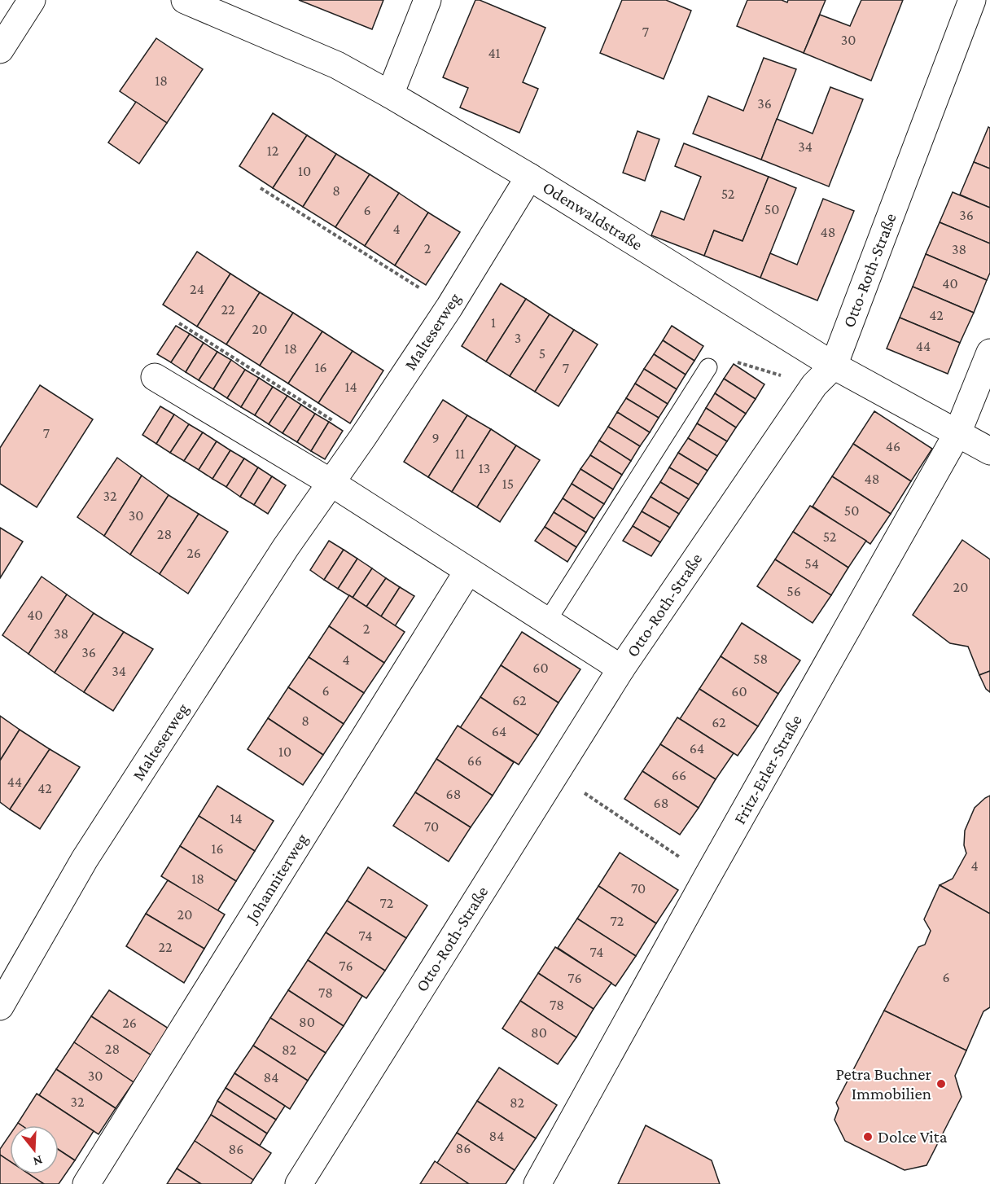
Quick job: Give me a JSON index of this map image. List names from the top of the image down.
{
  "streets": {
    "street": [
      "Odenwaldstraße",
      "Otto-Roth-Straße",
      "Malteserweg",
      "Fritz-Erler-Straße",
      "Johanniterweg"
    ]
  },
  "crossings": [
    ["Odenwaldstraße", "Otto-Roth-Straße"],
    ["Odenwaldstraße", "Malteserweg"],
    ["Odenwaldstraße", "Fritz-Erler-Straße"]
  ],
  "places": ["Petra Buchner Immobilien", "Dolce Vita"],
  "house_numbers": [
    "7",
    "30",
    "41",
    "18",
    "36",
    "34",
    "12",
    "10",
    "8",
    "52",
    "50",
    "6",
    "36",
    "4",
    "48",
    "2",
    "38",
    "40",
    "24",
    "22",
    "42",
    "1",
    "20",
    "3",
    "44",
    "18",
    "5",
    "16",
    "7",
    "14",
    "7",
    "9",
    "46",
    "11",
    "13",
    "48",
    "15",
    "32",
    "50",
    "30",
    "28",
    "52",
    "26",
    "54",
    "20",
    "56",
    "40",
    "2",
    "38",
    "36",
    "58",
    "4",
    "60",
    "34",
    "6",
    "60",
    "62",
    "8",
    "62",
    "64",
    "64",
    "10",
    "66",
    "66",
    "44",
    "42",
    "68",
    "68",
    "14",
    "70",
    "16",
    "4",
    "18",
    "70",
    "72",
    "20",
    "72",
    "74",
    "22",
    "74",
    "76",
    "6",
    "76",
    "78",
    "78",
    "80",
    "26",
    "80",
    "28",
    "82",
    "30",
    "84",
    "32",
    "82",
    "84",
    "86",
    "86"
  ],
  "north": "bottom"
}
